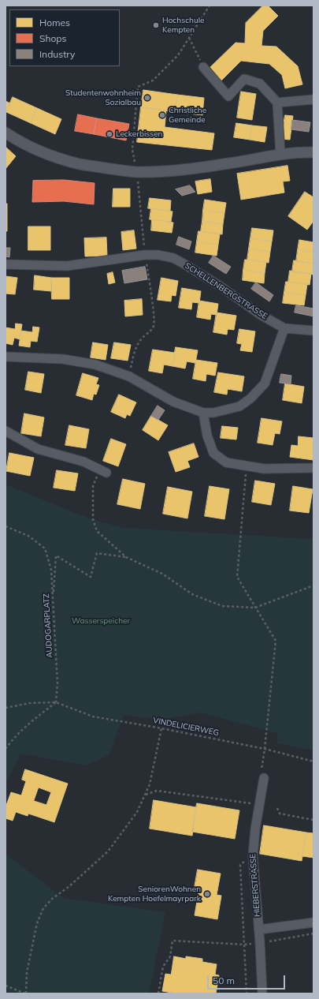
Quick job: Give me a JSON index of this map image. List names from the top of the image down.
{
  "streets": {
    "street": ["SCHELLENBERGSTRASSE", "HIEBERSTRASSE"],
    "path": ["AUDOGARPLATZ", "VINDELICIERWEG"]
  },
  "crossings": [
    ["AUDOGARPLATZ", "VINDELICIERWEG"]
  ],
  "parks": ["Wasserspeicher"],
  "places": [
    "Hochschule Kempten",
    "Studentenwohnheim Sozialbau",
    "Christliche Gemeinde",
    "Leckerbissen",
    "SeniorenWohnen Kempten Hoefelmayrpark"
  ],
  "legend": ["Homes", "Shops", "Industry"],
  "scale_bar": "50 m"
}
